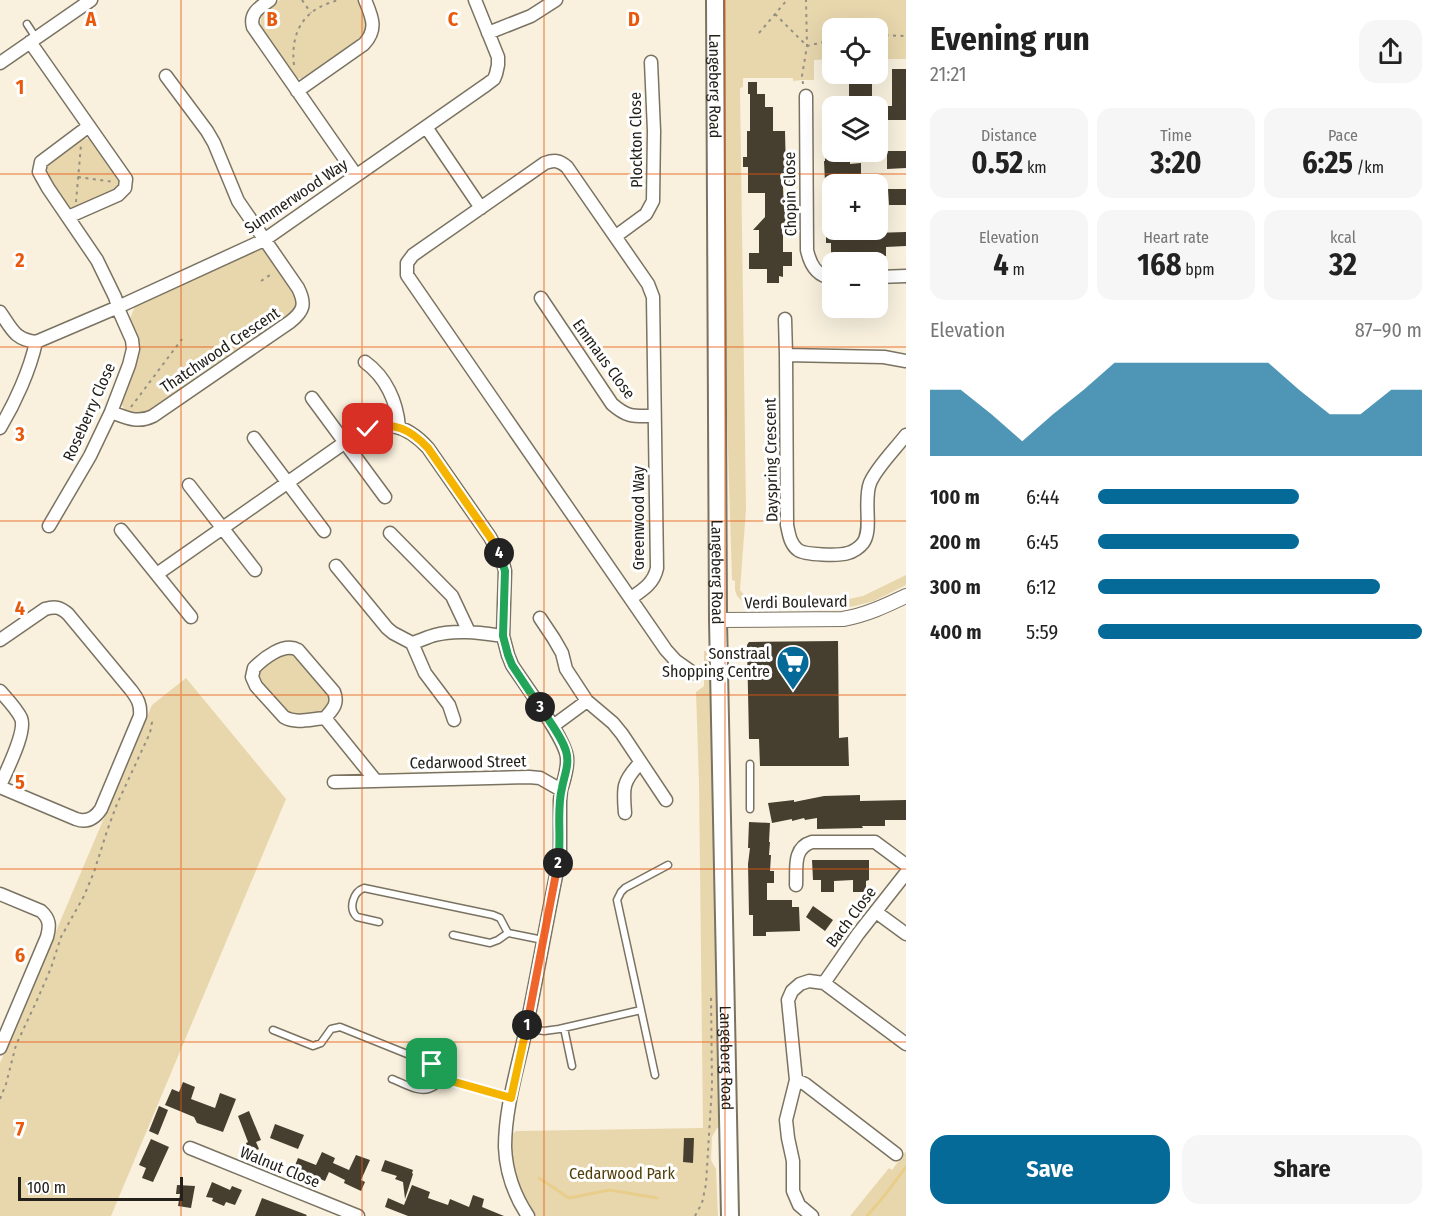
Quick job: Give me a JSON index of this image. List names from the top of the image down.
{
  "streets": {
    "main road": ["Langeberg Road"],
    "street": [
      "Plockton Close",
      "Chopin Close",
      "Summerwood Way",
      "Thatchwood Crescent",
      "Emmaus Close",
      "Roseberry Close",
      "Dayspring Crescent",
      "Greenwood Way",
      "Verdi Boulevard",
      "Cedarwood Street",
      "Bach Close",
      "Walnut Close"
    ]
  },
  "crossings": [
    ["Langeberg Road", "Verdi Boulevard"],
    ["Plockton Close", "Greenwood Way"],
    ["Summerwood Way", "Thatchwood Crescent"],
    ["Summerwood Way", "Roseberry Close"],
    ["Thatchwood Crescent", "Roseberry Close"],
    ["Emmaus Close", "Greenwood Way"]
  ],
  "parks": ["Cedarwood Park"],
  "places": {
    "supermarket": ["Sonstraal Shopping Centre"]
  },
  "scale_bar": "100 m",
  "page": {
    "heading": ["Evening run", "21:21"],
    "map_buttons": ["+", "−"],
    "stats": [
      ["Distance", "0.52 km"],
      ["Time", "3:20"],
      ["Pace", "6:25 /km"],
      ["Elevation", "4 m"],
      ["Heart rate", "168 bpm"],
      ["kcal", "32"]
    ],
    "chart": ["Elevation", "87–90 m"],
    "list": [
      {
        "name": "100 m",
        "note": "6:44"
      },
      {
        "name": "200 m",
        "note": "6:45"
      },
      {
        "name": "300 m",
        "note": "6:12"
      },
      {
        "name": "400 m",
        "note": "5:59"
      }
    ],
    "pins": [
      "4",
      "3",
      "2",
      "1"
    ],
    "buttons": ["Save", "Share"],
    "scale": "100 m"
  },
  "grid": {
    "columns": [
      "A",
      "B",
      "C",
      "D"
    ],
    "rows": [
      "1",
      "2",
      "3",
      "4",
      "5",
      "6",
      "7"
    ]
  }
}
